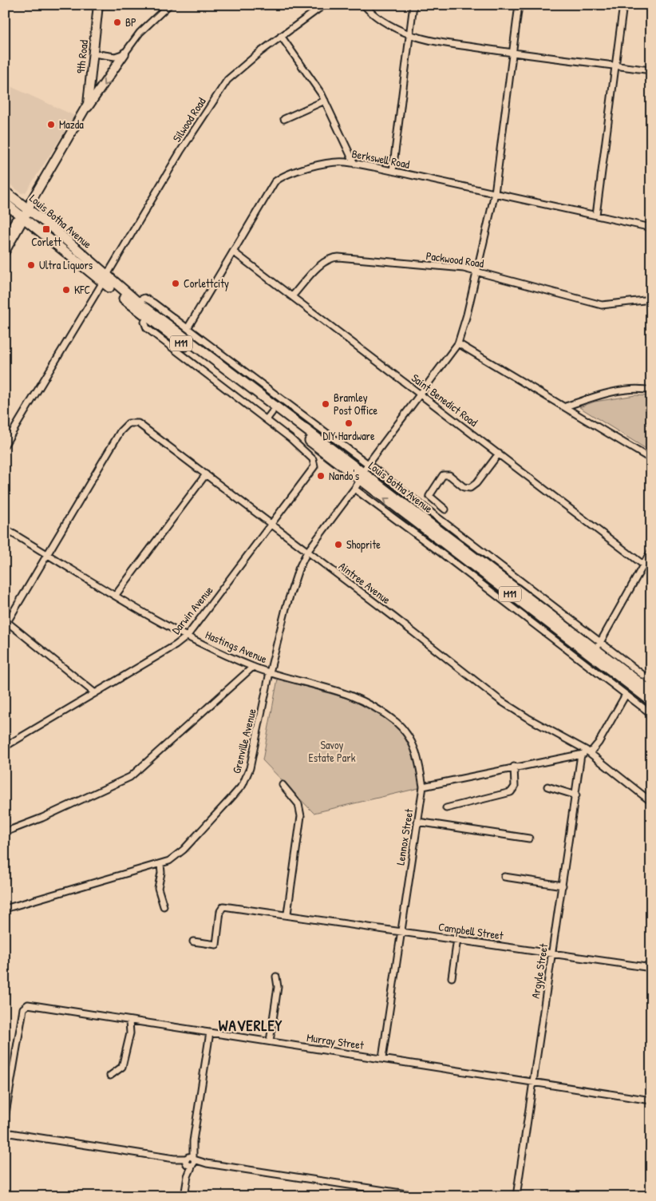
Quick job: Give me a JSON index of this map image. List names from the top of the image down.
{
  "streets": {
    "main road": ["9th Road", "Louis Botha Avenue", "M11"],
    "street": [
      "Silwood Road",
      "Berkswell Road",
      "Packwood Road",
      "Saint Benedict Road",
      "Aintree Avenue",
      "Darwin Avenue",
      "Hastings Avenue",
      "Grenville Avenue",
      "Lennox Street",
      "Campbell Street",
      "Argyle Street",
      "Murray Street"
    ]
  },
  "crossings": [
    ["Silwood Road", "Louis Botha Avenue"],
    ["Berkswell Road", "Louis Botha Avenue"],
    ["Berkswell Road", "Saint Benedict Road"],
    ["Louis Botha Avenue", "Darwin Avenue"],
    ["Louis Botha Avenue", "Grenville Avenue"],
    ["Packwood Road", "Saint Benedict Road"],
    ["Saint Benedict Road", "Grenville Avenue"],
    ["Aintree Avenue", "Darwin Avenue"],
    ["Aintree Avenue", "Hastings Avenue"],
    ["Aintree Avenue", "Grenville Avenue"],
    ["Darwin Avenue", "Hastings Avenue"],
    ["Hastings Avenue", "Grenville Avenue"],
    ["Hastings Avenue", "Lennox Street"],
    ["Lennox Street", "Campbell Street"],
    ["Lennox Street", "Murray Street"],
    ["Campbell Street", "Argyle Street"],
    ["Argyle Street", "Murray Street"]
  ],
  "districts": ["WAVERLEY"],
  "parks": ["Savoy Estate Park"],
  "places": {
    "other": [
      "BP",
      "Mazda",
      "Ultra Liquors",
      "Corlettcity",
      "KFC",
      "Bramley Post Office",
      "DIY Hardware",
      "Nando's",
      "Shoprite"
    ],
    "transit": ["Corlett"]
  }
}
